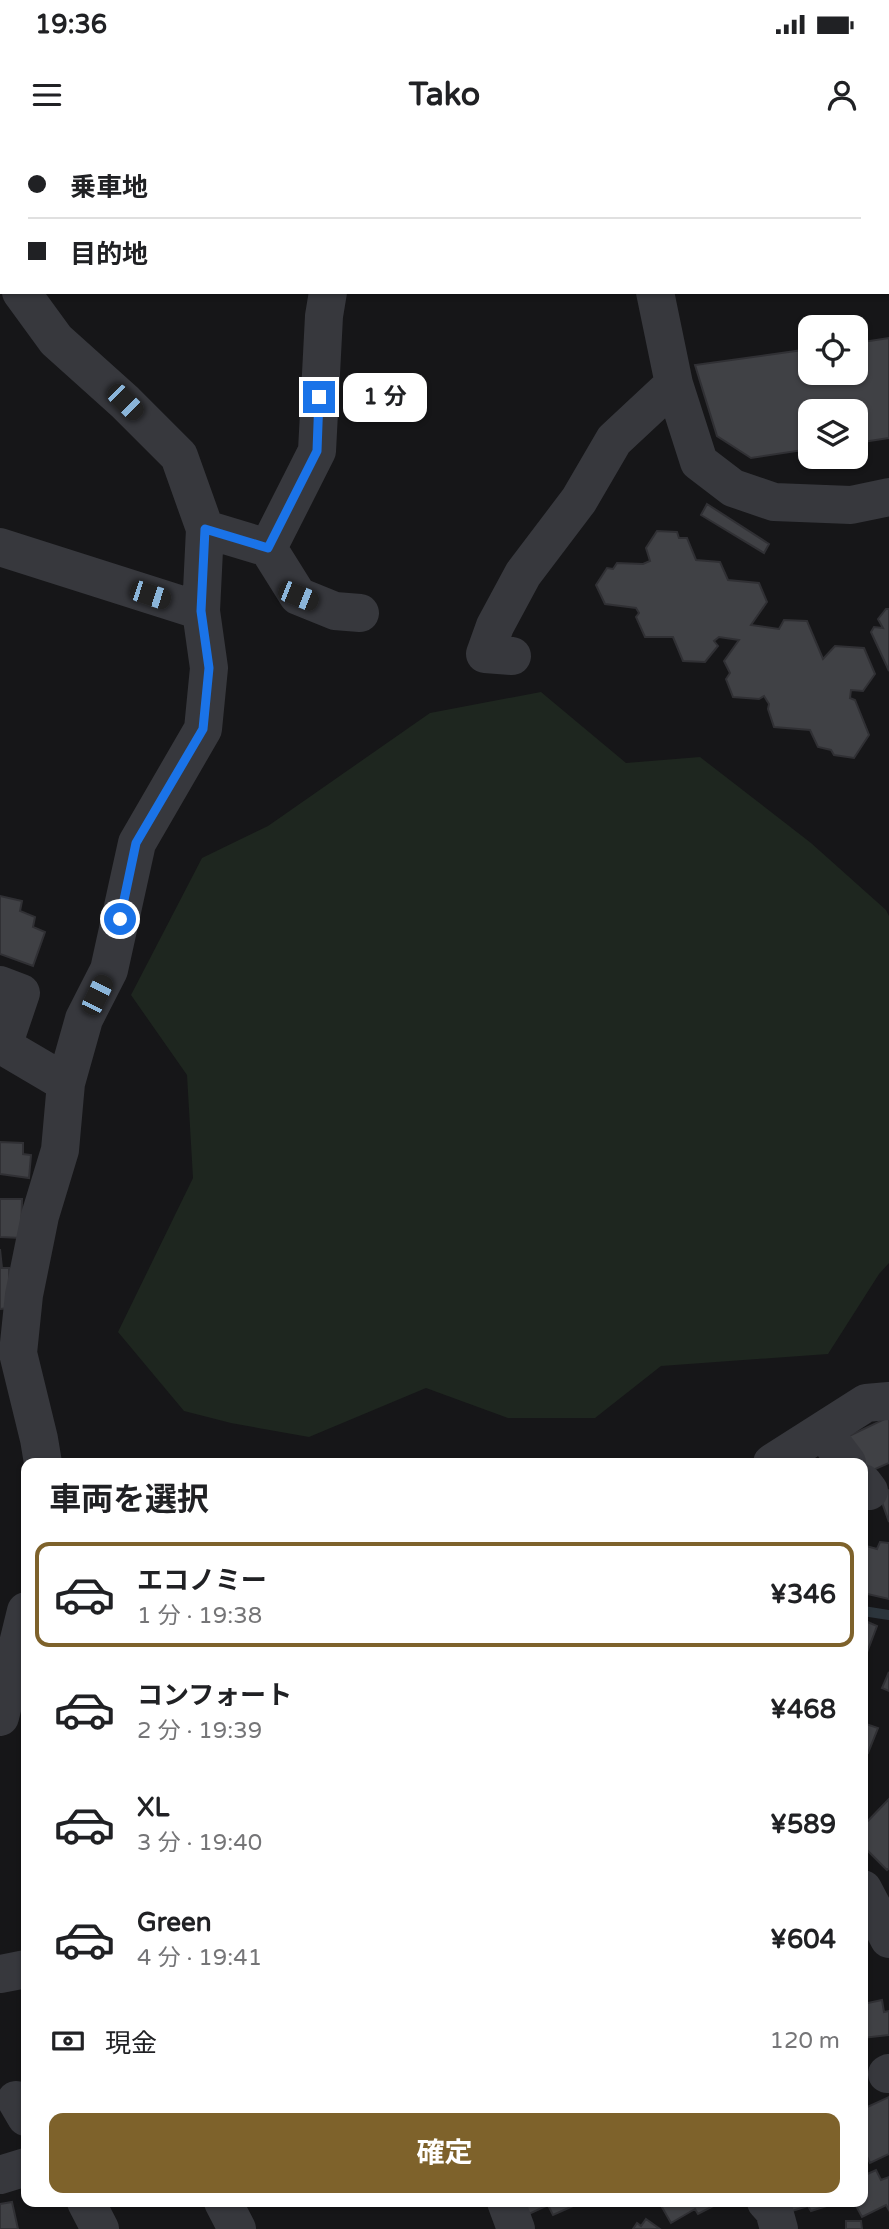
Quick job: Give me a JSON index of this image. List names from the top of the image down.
{
  "page": {
    "status": "19:36",
    "header": "Tako",
    "banner": ["乗車地", "目的地"],
    "bubble": "1 分",
    "heading": "車両を選択",
    "list": [
      {
        "name": "エコノミー",
        "note": "1 分 · 19:38",
        "value": "¥346"
      },
      {
        "name": "コンフォート",
        "note": "2 分 · 19:39",
        "value": "¥468"
      },
      {
        "name": "XL",
        "note": "3 分 · 19:40",
        "value": "¥589"
      },
      {
        "name": "Green",
        "note": "4 分 · 19:41",
        "value": "¥604"
      }
    ],
    "pay": ["現金", "120 m"],
    "buttons": "確定"
  }
}
